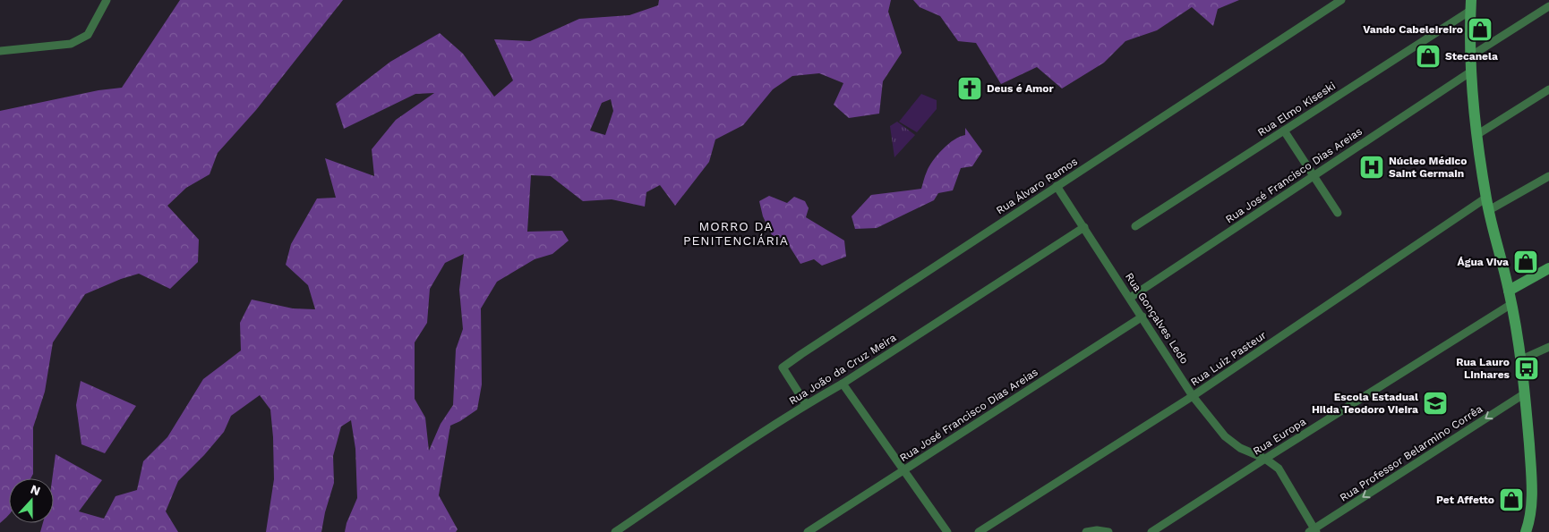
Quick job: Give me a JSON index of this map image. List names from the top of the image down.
{
  "streets": {
    "street": [
      "Rua Elmo Kiseski",
      "Rua José Francisco Dias Areias",
      "Rua Álvaro Ramos",
      "Rua Gonçalves Ledo",
      "Rua Luiz Pasteur",
      "Rua João da Cruz Meira",
      "Rua Europa",
      "Rua Professor Belarmino Corrêa"
    ]
  },
  "crossings": [
    ["Rua José Francisco Dias Areias", "Rua Gonçalves Ledo"],
    ["Rua Álvaro Ramos", "Rua Gonçalves Ledo"],
    ["Rua Álvaro Ramos", "Rua João da Cruz Meira"],
    ["Rua Gonçalves Ledo", "Rua Luiz Pasteur"],
    ["Rua Gonçalves Ledo", "Rua João da Cruz Meira"],
    ["Rua Gonçalves Ledo", "Rua Europa"],
    ["Rua Gonçalves Ledo", "Rua Professor Belarmino Corrêa"]
  ],
  "one_way": ["Rua Professor Belarmino Corrêa"],
  "districts": ["MORRO DA PENITENCIÁRIA"],
  "places": {
    "shop": [
      "Vando Cabeleireiro",
      "Stecanela",
      "Água Viva",
      "Pet Affetto"
    ],
    "church": ["Deus é Amor"],
    "hospital": ["Núcleo Médico Saint Germain"],
    "bus stop": ["Rua Lauro Linhares"],
    "school or university": ["Escola Estadual Hilda Teodoro Vieira"]
  },
  "north": "top"
}
